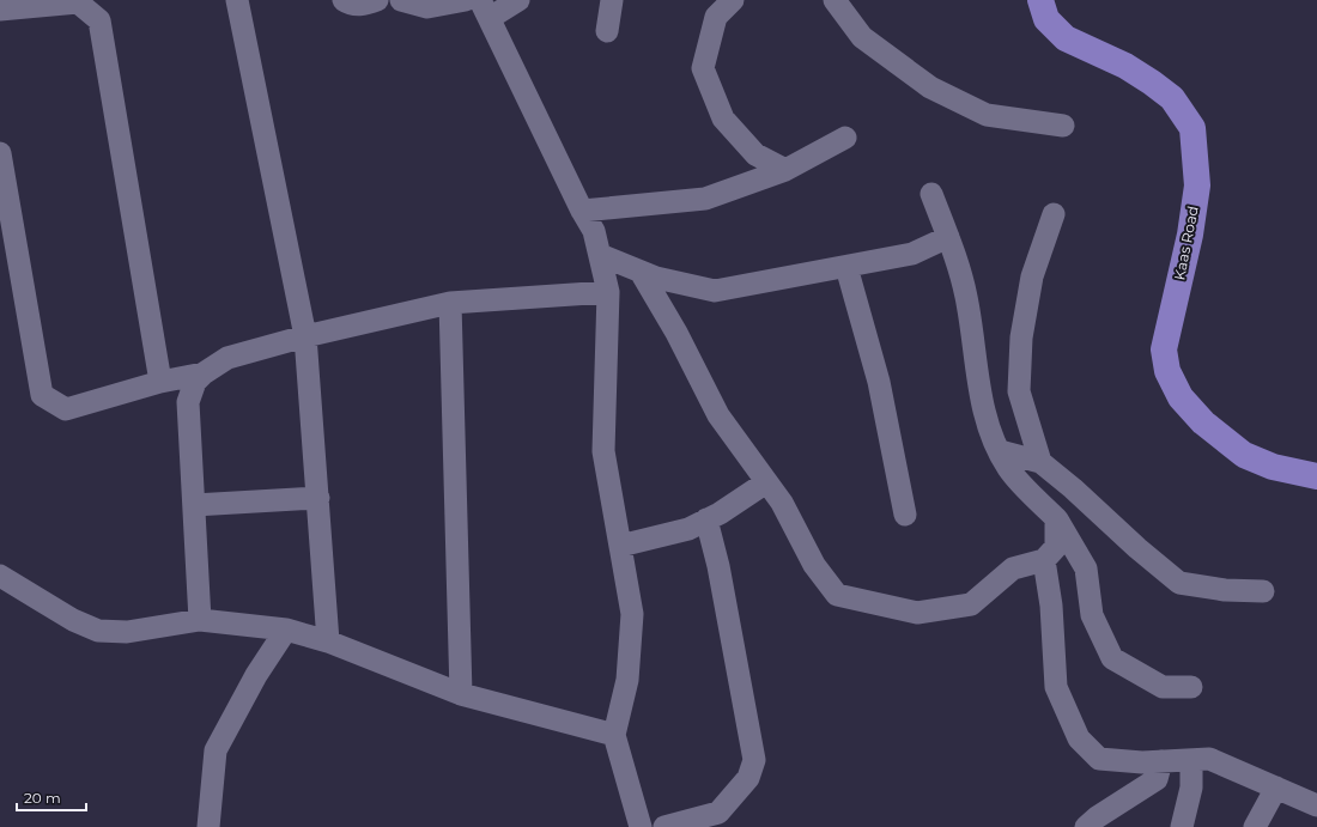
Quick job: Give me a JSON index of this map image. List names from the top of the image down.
{
  "streets": {
    "main road": ["Kaas Road"]
  },
  "scale_bar": "20 m"
}
